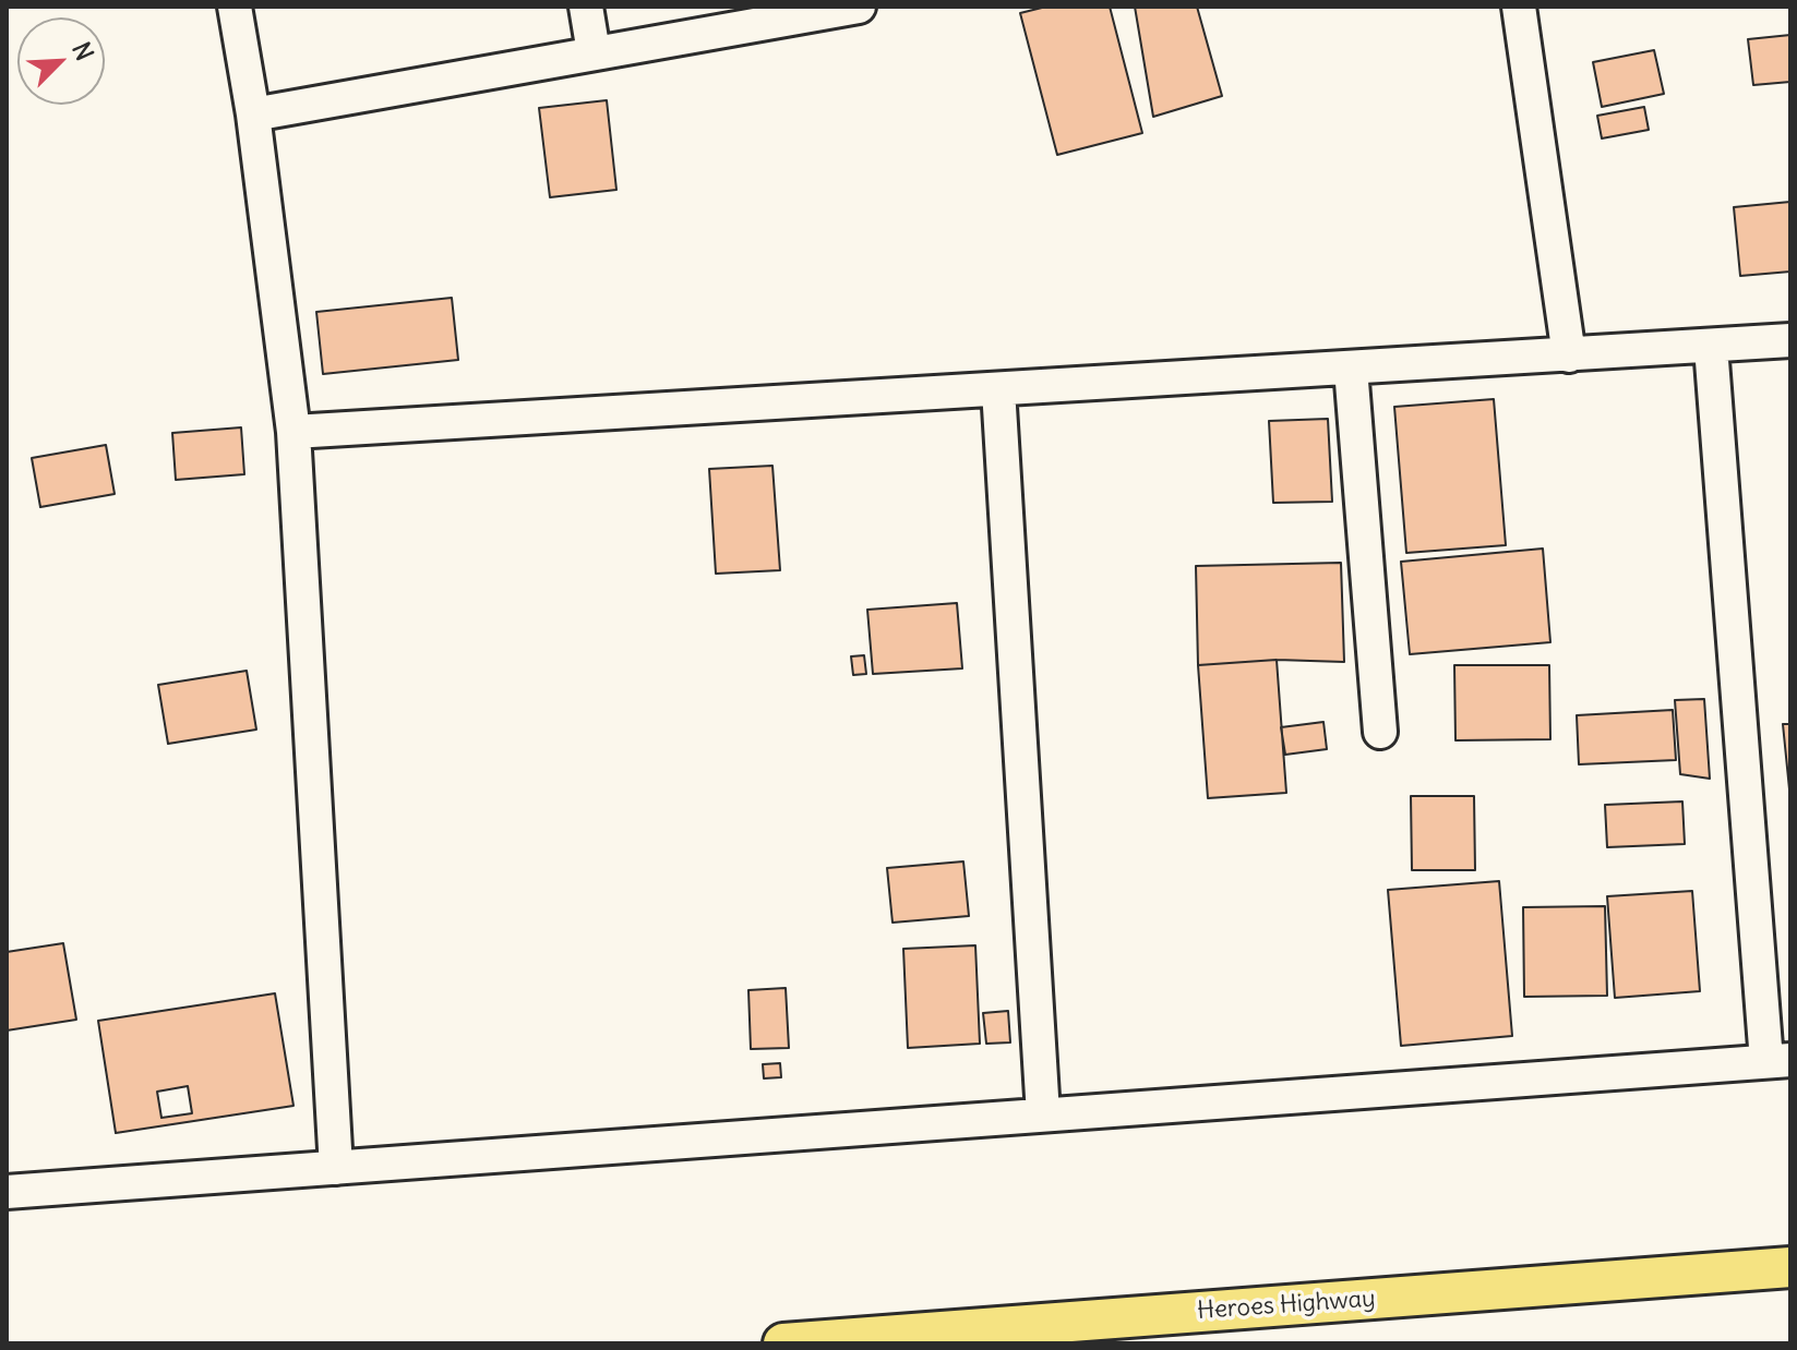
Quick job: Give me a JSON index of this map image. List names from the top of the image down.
{
  "streets": {
    "main road": ["Heroes Highway"]
  },
  "north": "top right"
}
